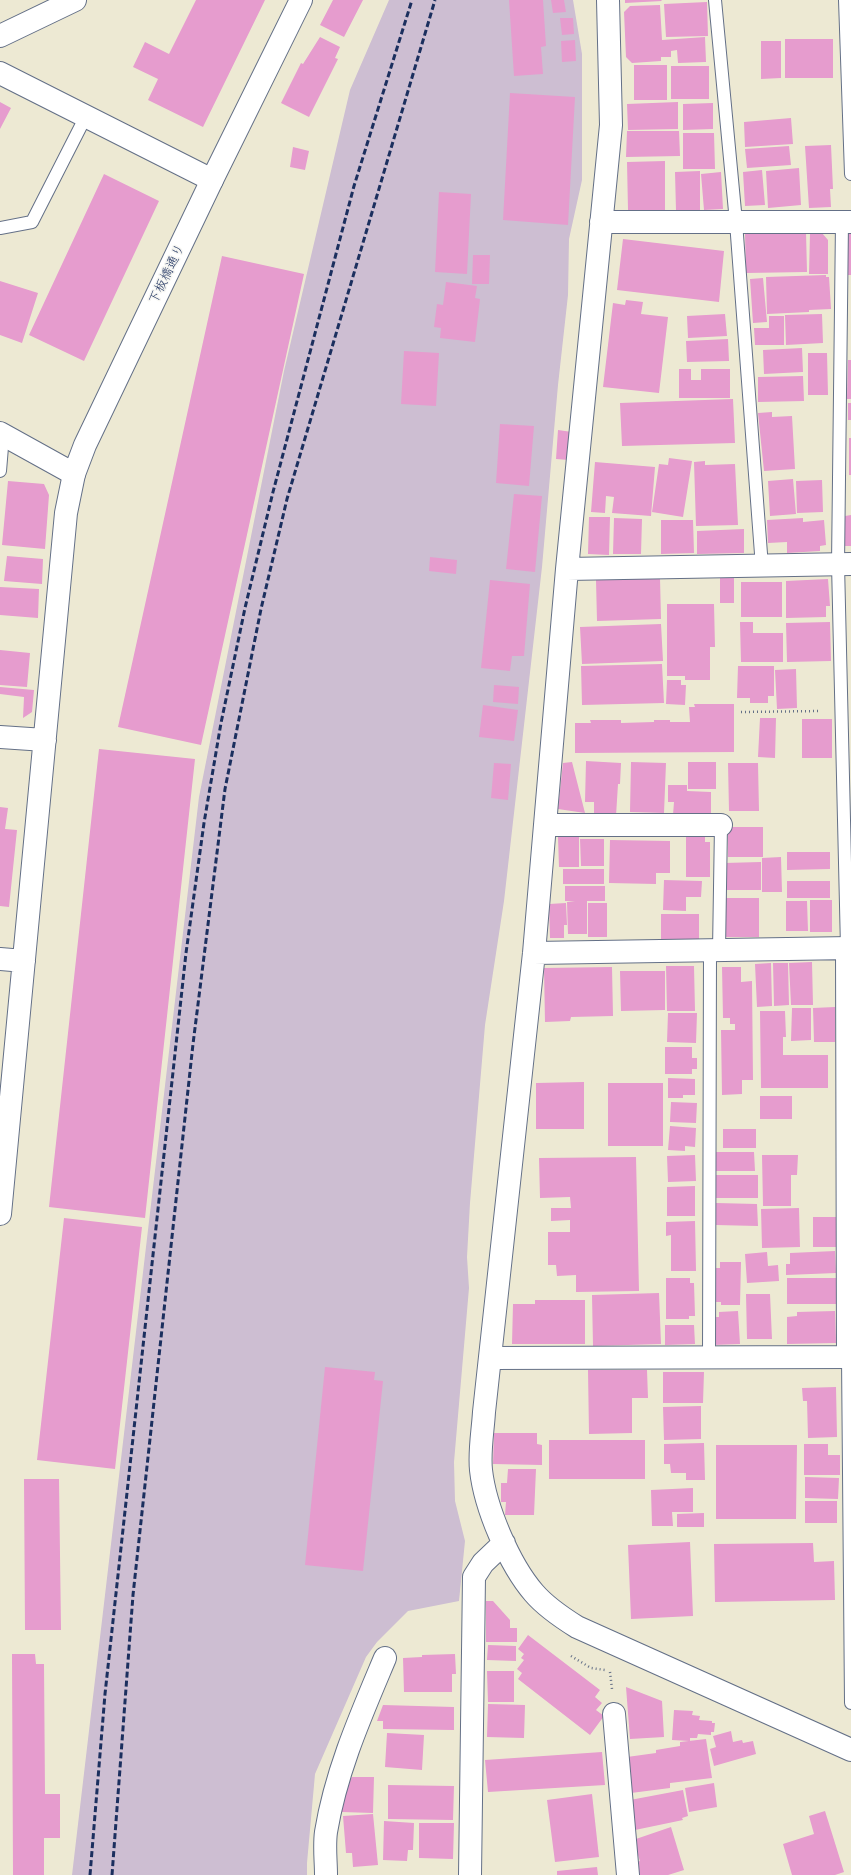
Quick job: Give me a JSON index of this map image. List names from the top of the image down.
{
  "streets": {
    "street": ["下板橋通り"]
  }
}
